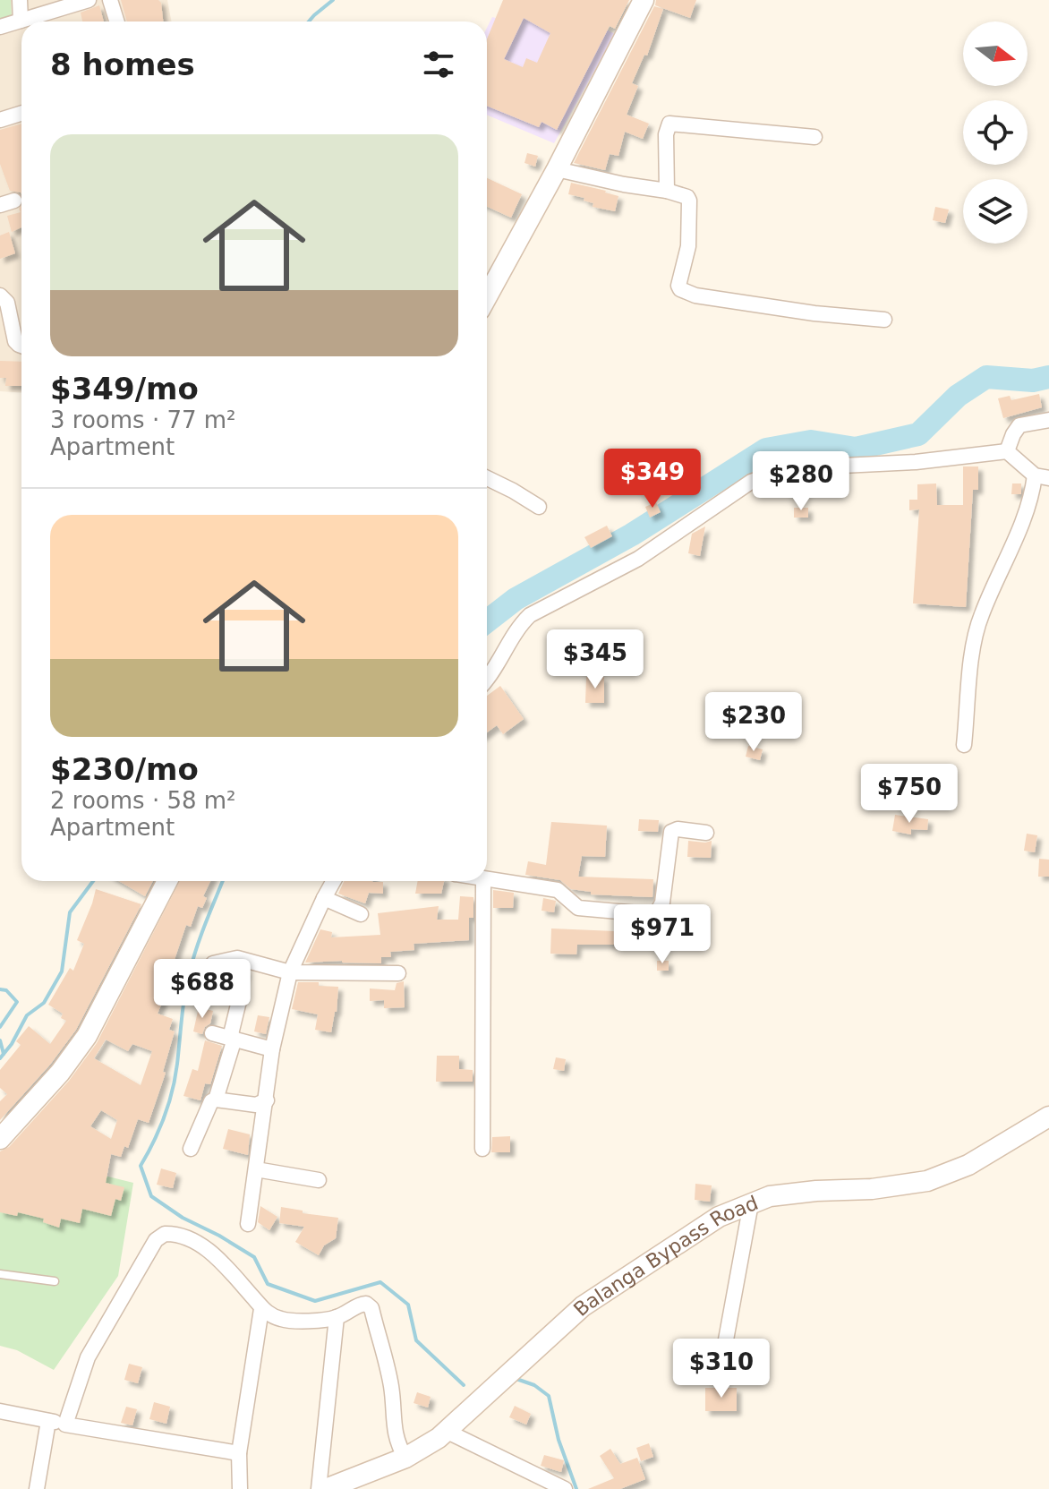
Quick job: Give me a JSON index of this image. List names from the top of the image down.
{
  "streets": {
    "street": ["Balanga Bypass Road"]
  },
  "north": "right",
  "page": {
    "heading": "8 homes",
    "list": [
      {
        "name": "$349/mo",
        "note": "3 rooms · 77 m² · Apartment"
      },
      {
        "name": "$230/mo",
        "note": "2 rooms · 58 m² · Apartment"
      }
    ],
    "price": [
      "$349",
      "$280",
      "$345",
      "$230",
      "$750",
      "$971",
      "$688",
      "$310"
    ]
  }
}
